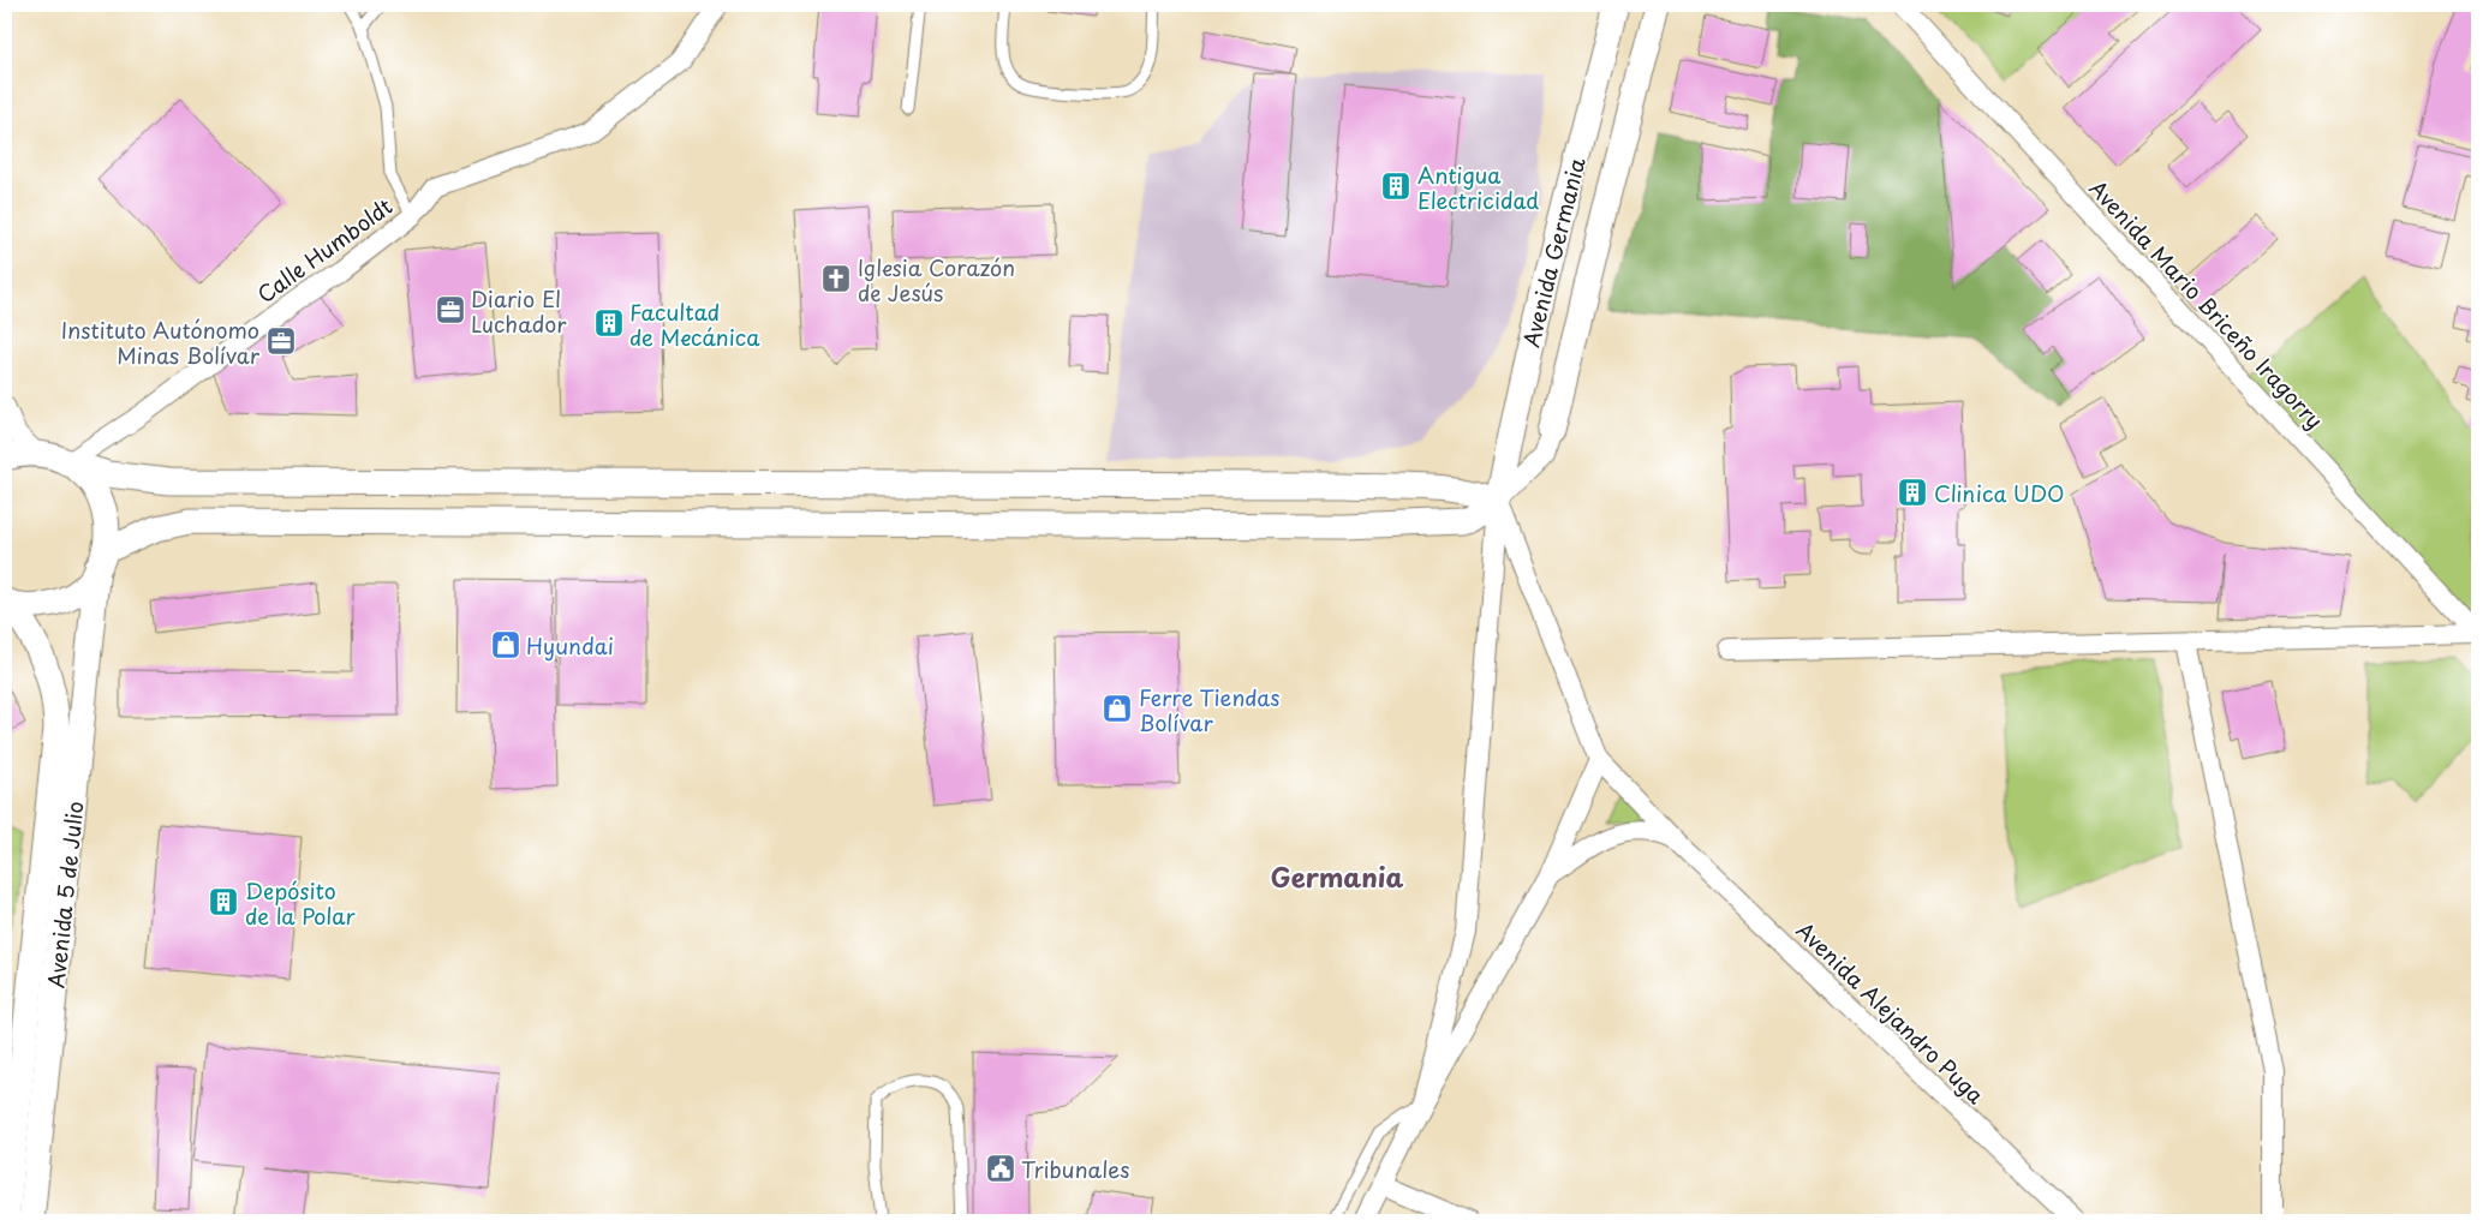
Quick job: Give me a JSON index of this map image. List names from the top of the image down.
{
  "streets": {
    "street": [
      "Calle Humboldt",
      "Avenida Germania",
      "Avenida Mario Briceño Iragorry",
      "Avenida 5 de Julio",
      "Avenida Alejandro Puga"
    ]
  },
  "crossings": [
    ["Calle Humboldt", "Avenida 5 de Julio"]
  ],
  "districts": ["Germania"],
  "places": {
    "building": [
      "Antigua Electricidad",
      "Facultad de Mecánica",
      "Clinica UDO",
      "Depósito de la Polar"
    ],
    "church": ["Iglesia Corazón de Jesús"],
    "office": ["Diario El Luchador", "Instituto Autónomo Minas Bolívar"],
    "shop": ["Hyundai", "Ferre Tiendas Bolívar"],
    "public building": ["Tribunales"]
  }
}
